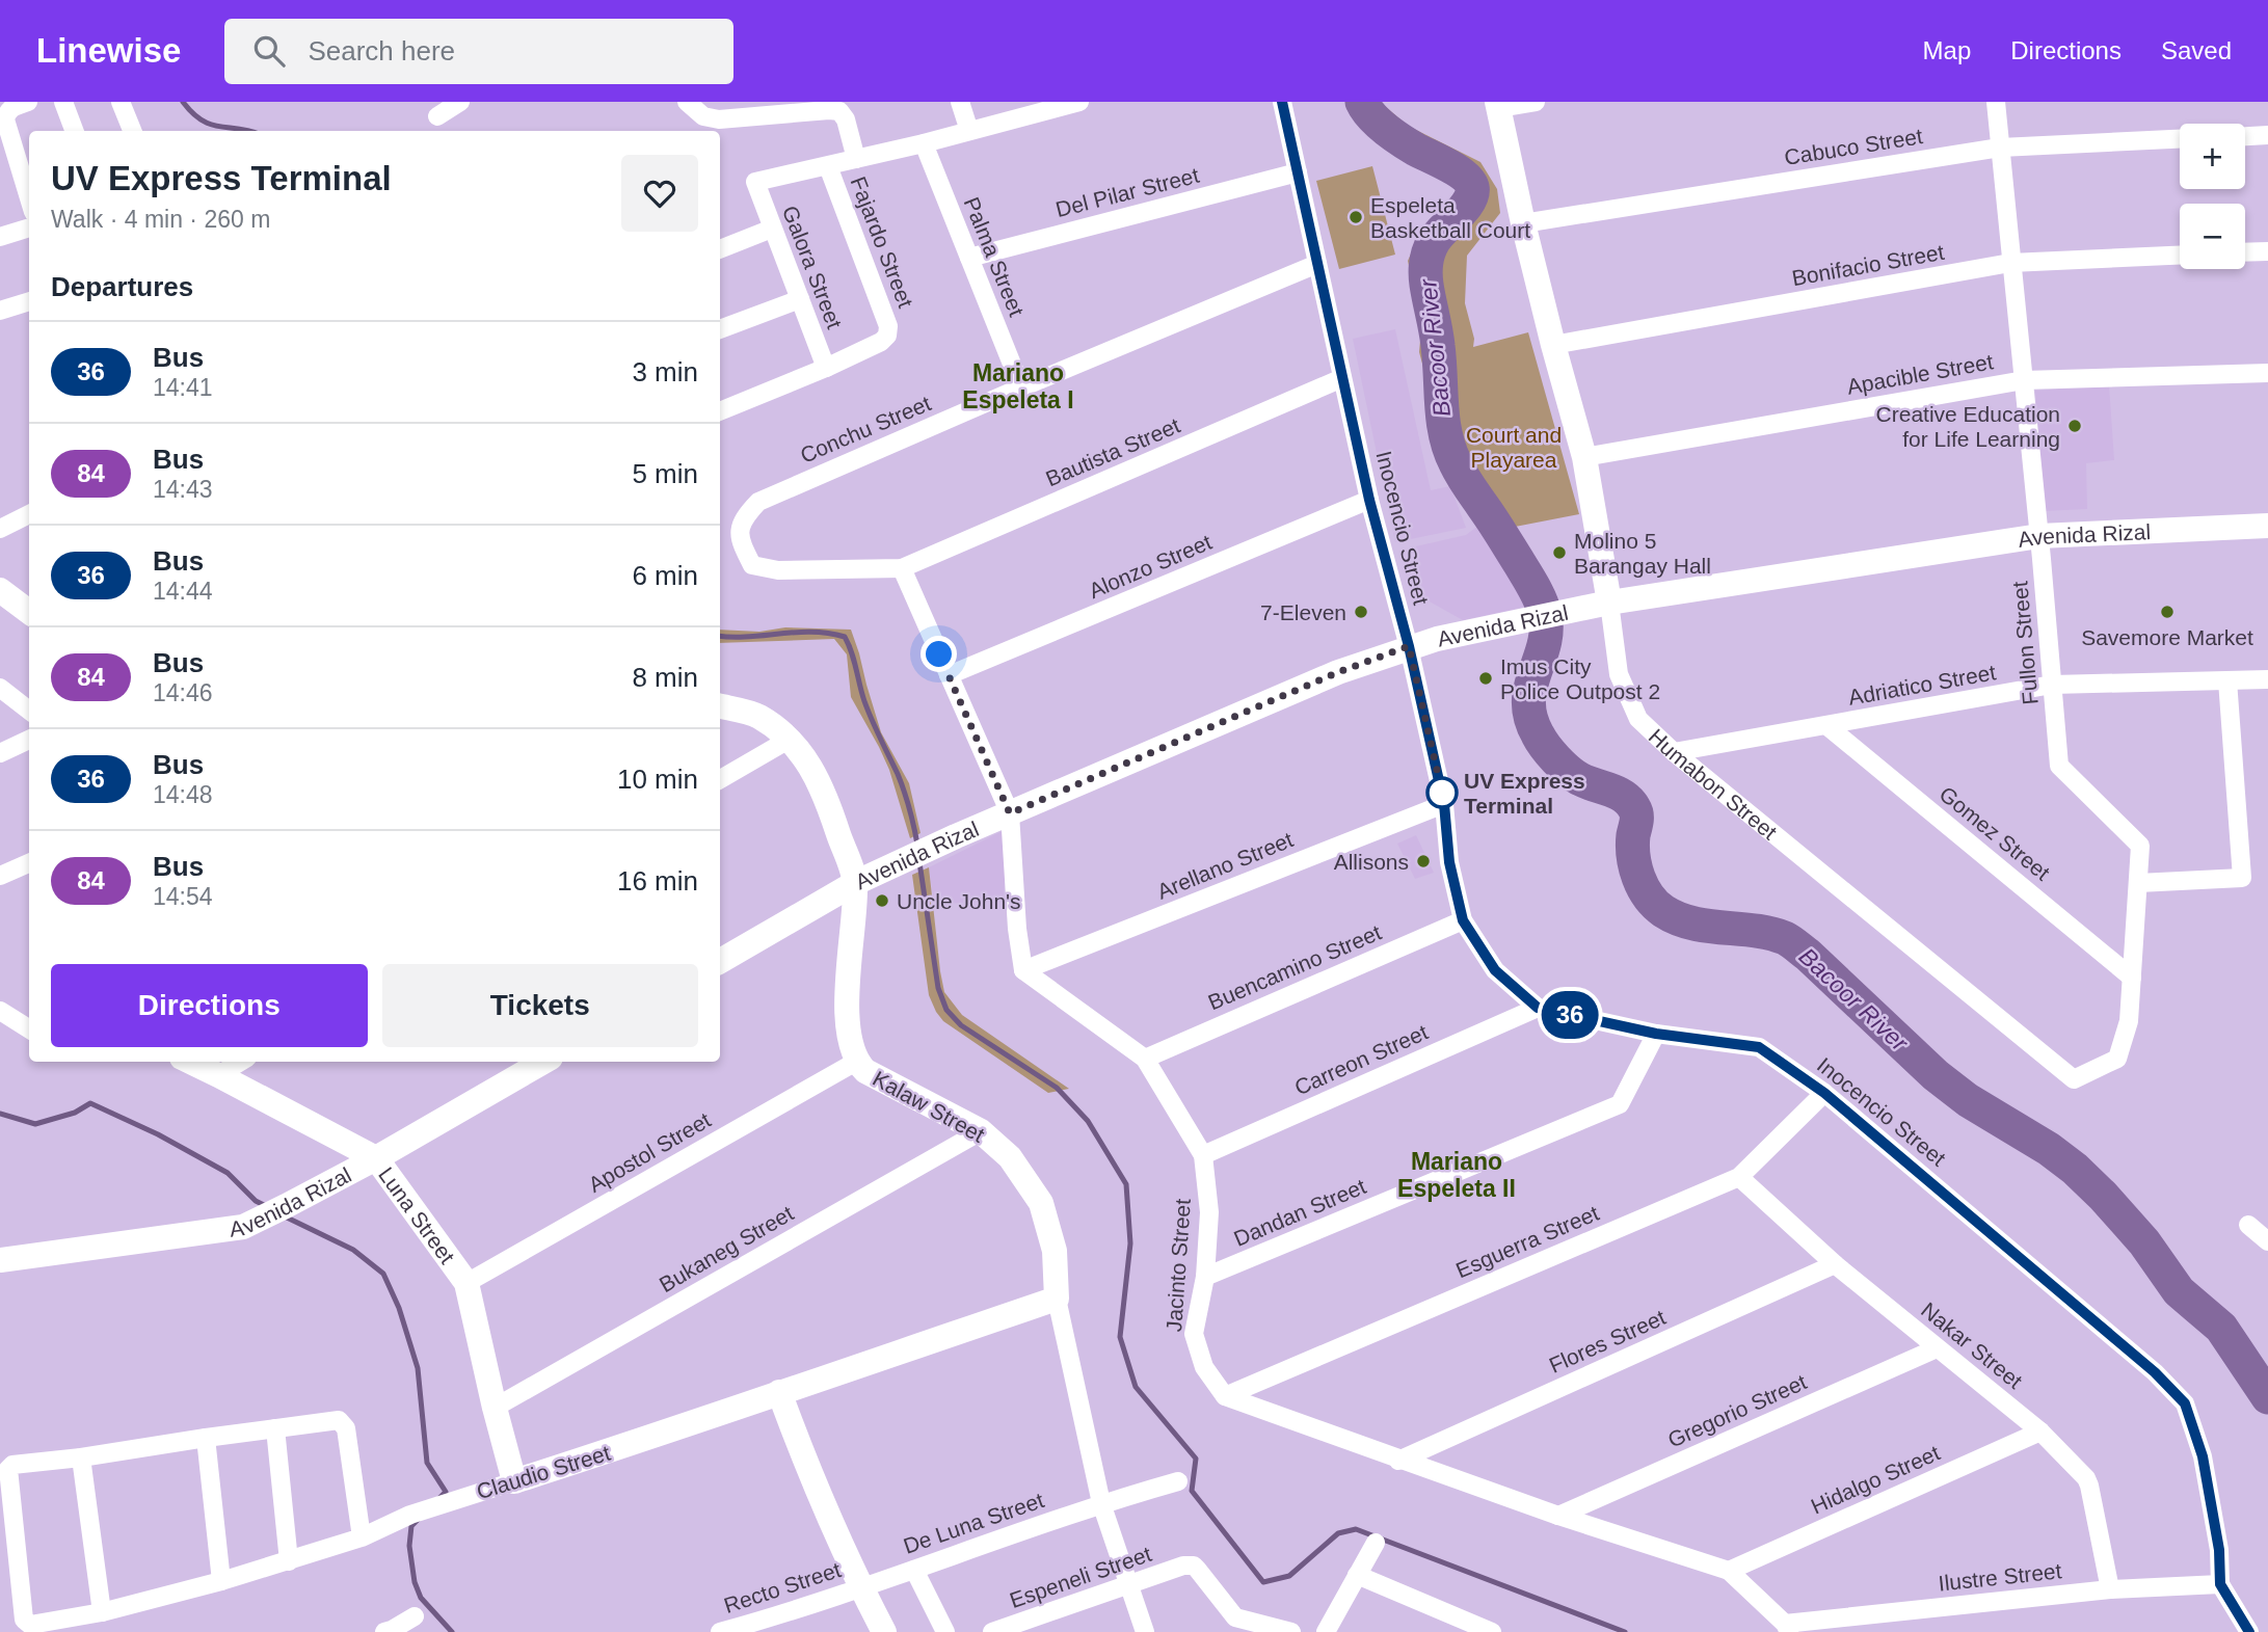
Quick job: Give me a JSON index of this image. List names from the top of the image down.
{
  "streets": {
    "main road": [
      "Avenida Rizal",
      "Humabon Street",
      "Kalaw Street",
      "Luna Street",
      "Claudio Street"
    ],
    "street": [
      "Cabuco Street",
      "Del Pilar Street",
      "Fajardo Street",
      "Palma Street",
      "Bonifacio Street",
      "Galora Street",
      "Apacible Street",
      "Conchu Street",
      "Bautista Street",
      "Inocencio Street",
      "Alonzo Street",
      "Fullon Street",
      "Adriatico Street",
      "Gomez Street",
      "Arellano Street",
      "Buencamino Street",
      "Carreon Street",
      "Apostol Street",
      "Dandan Street",
      "Esguerra Street",
      "Bukaneg Street",
      "Jacinto Street",
      "Flores Street",
      "Nakar Street",
      "Gregorio Street",
      "Hidalgo Street",
      "De Luna Street",
      "Espeneli Street",
      "Ilustre Street",
      "Recto Street"
    ]
  },
  "crossings": [
    ["Cabuco Street", "Fullon Street"],
    ["Cabuco Street", "Humabon Street"],
    ["Del Pilar Street", "Palma Street"],
    ["Del Pilar Street", "Inocencio Street"],
    ["Fajardo Street", "Galora Street"],
    ["Palma Street", "Conchu Street"],
    ["Bonifacio Street", "Fullon Street"],
    ["Bonifacio Street", "Humabon Street"],
    ["Apacible Street", "Fullon Street"],
    ["Apacible Street", "Humabon Street"],
    ["Conchu Street", "Bautista Street"],
    ["Conchu Street", "Inocencio Street"],
    ["Bautista Street", "Inocencio Street"],
    ["Inocencio Street", "Avenida Rizal"],
    ["Inocencio Street", "Alonzo Street"],
    ["Inocencio Street", "Arellano Street"],
    ["Inocencio Street", "Buencamino Street"],
    ["Inocencio Street", "Carreon Street"],
    ["Inocencio Street", "Dandan Street"],
    ["Inocencio Street", "Esguerra Street"],
    ["Inocencio Street", "Ilustre Street"],
    ["Avenida Rizal", "Fullon Street"],
    ["Avenida Rizal", "Humabon Street"],
    ["Avenida Rizal", "Kalaw Street"],
    ["Avenida Rizal", "Luna Street"],
    ["Fullon Street", "Adriatico Street"],
    ["Fullon Street", "Humabon Street"],
    ["Fullon Street", "Gomez Street"],
    ["Adriatico Street", "Humabon Street"],
    ["Adriatico Street", "Gomez Street"],
    ["Arellano Street", "Jacinto Street"],
    ["Buencamino Street", "Jacinto Street"],
    ["Carreon Street", "Jacinto Street"],
    ["Kalaw Street", "Apostol Street"],
    ["Kalaw Street", "Bukaneg Street"],
    ["Kalaw Street", "Claudio Street"],
    ["Kalaw Street", "De Luna Street"],
    ["Kalaw Street", "Espeneli Street"],
    ["Apostol Street", "Luna Street"],
    ["Dandan Street", "Jacinto Street"],
    ["Luna Street", "Bukaneg Street"],
    ["Luna Street", "Claudio Street"],
    ["Esguerra Street", "Jacinto Street"],
    ["Esguerra Street", "Nakar Street"],
    ["Flores Street", "Nakar Street"],
    ["Nakar Street", "Gregorio Street"],
    ["Nakar Street", "Hidalgo Street"],
    ["Nakar Street", "Ilustre Street"],
    ["De Luna Street", "Recto Street"]
  ],
  "districts": ["Mariano Espeleta I", "Mariano Espeleta II"],
  "water": ["Bacoor River"],
  "parks": ["Court and Playarea"],
  "places": [
    "Espeleta Basketball Court",
    "Creative Education for Life Learning",
    "Molino 5 Barangay Hall",
    "7-Eleven",
    "Savemore Market",
    "Imus City Police Outpost 2",
    "UV Express Terminal",
    "Allisons",
    "Uncle John's"
  ],
  "lines": ["bus line 36"],
  "page": {
    "header": "Linewise",
    "search": "Search here",
    "nav": ["Map", "Directions", "Saved"],
    "on_map": "36",
    "map_buttons": ["+", "−"],
    "heading": [
      ["UV Express Terminal", "Walk · 4 min · 260 m"],
      "Departures"
    ],
    "list": [
      {
        "mark": "36",
        "name": "Bus",
        "note": "14:41",
        "value": "3 min"
      },
      {
        "mark": "84",
        "name": "Bus",
        "note": "14:43",
        "value": "5 min"
      },
      {
        "mark": "36",
        "name": "Bus",
        "note": "14:44",
        "value": "6 min"
      },
      {
        "mark": "84",
        "name": "Bus",
        "note": "14:46",
        "value": "8 min"
      },
      {
        "mark": "36",
        "name": "Bus",
        "note": "14:48",
        "value": "10 min"
      },
      {
        "mark": "84",
        "name": "Bus",
        "note": "14:54",
        "value": "16 min"
      }
    ],
    "buttons": ["Directions", "Tickets"]
  }
}
